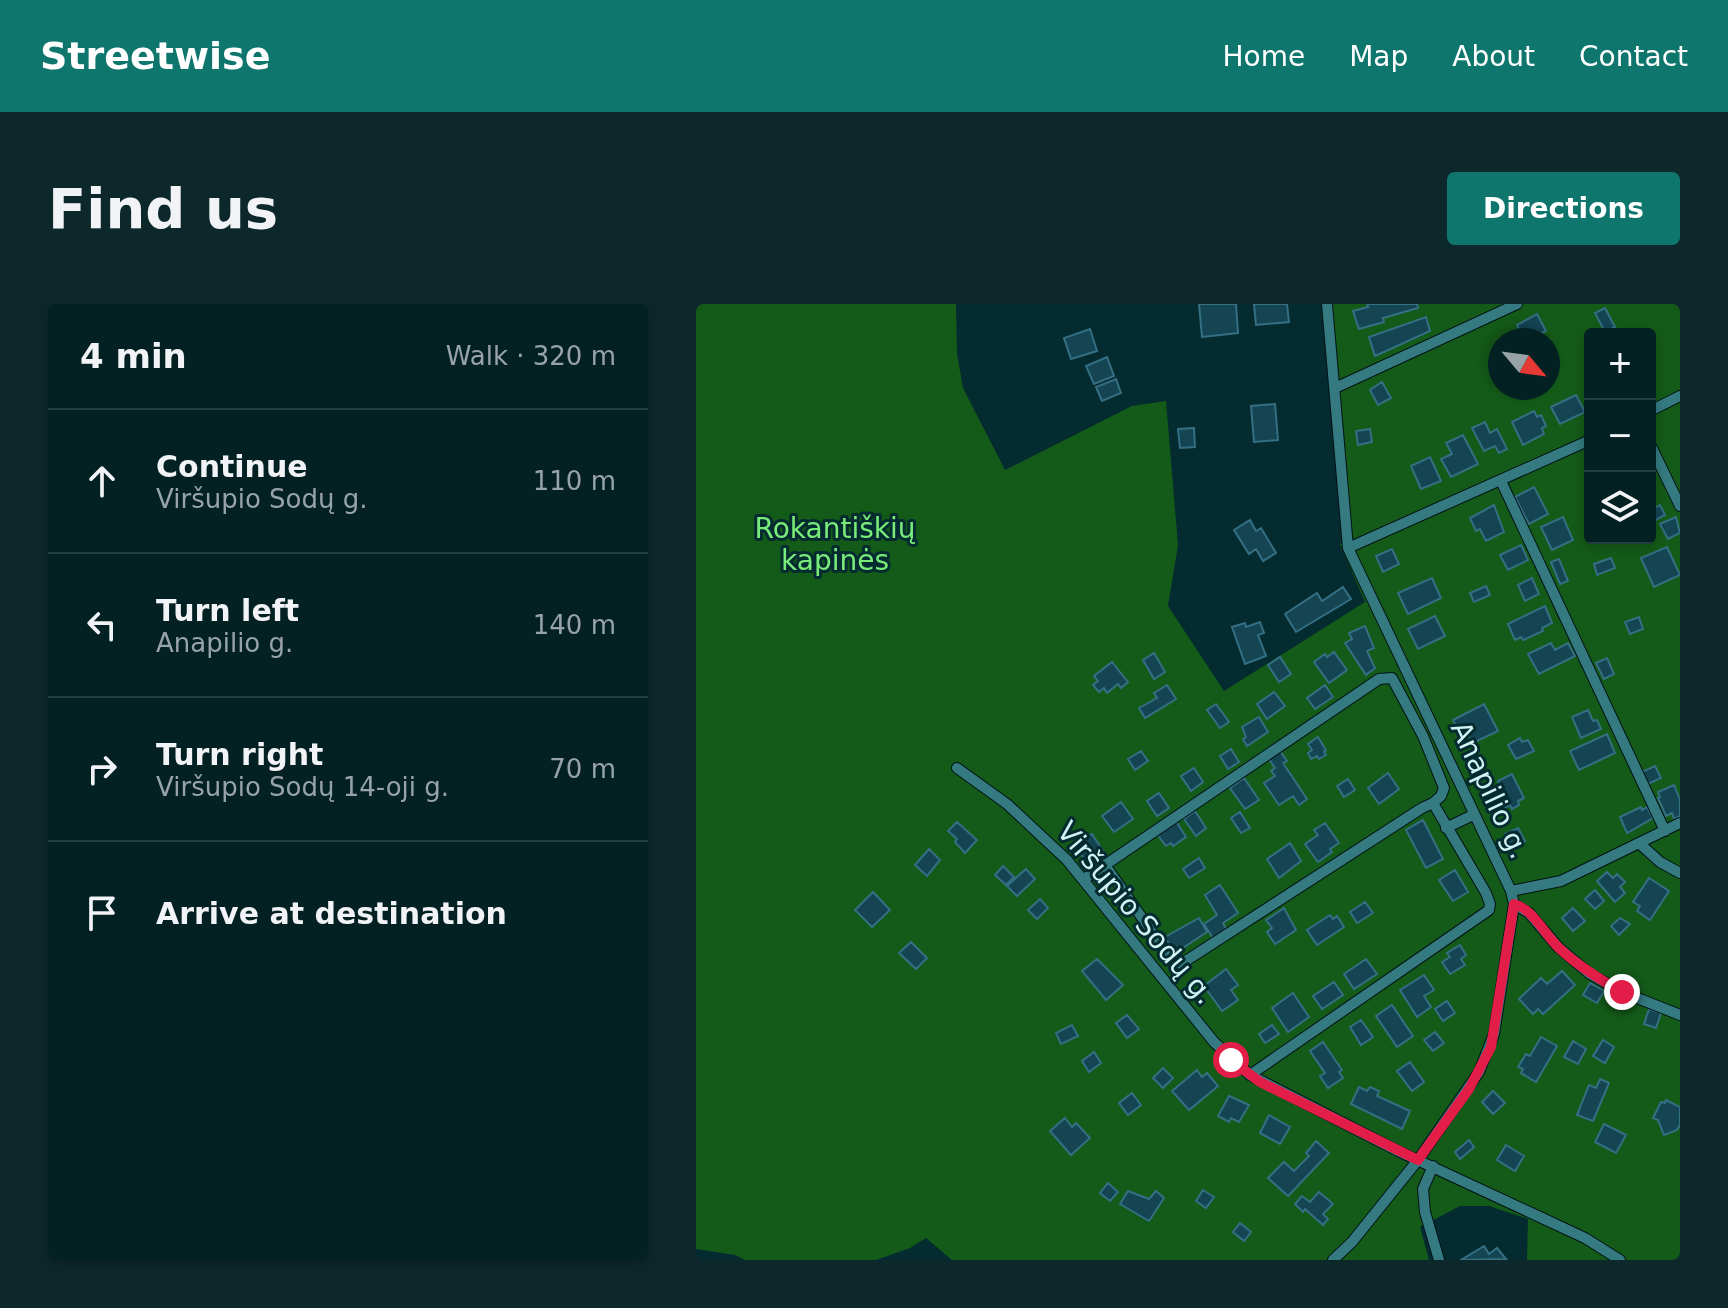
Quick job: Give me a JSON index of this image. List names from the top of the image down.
{
  "streets": {
    "street": ["Anapilio g.", "Viršupio Sodų g."]
  },
  "crossings": [
    ["Anapilio g.", "Viršupio Sodų g."]
  ],
  "parks": ["Rokantiškių kapinės"],
  "north": "bottom right",
  "page": {
    "header": "Streetwise",
    "nav": [
      "Home",
      "Map",
      "About",
      "Contact"
    ],
    "buttons": "Directions",
    "title": "Find us",
    "heading": ["4 min", "Walk · 320 m"],
    "map_buttons": ["+", "−"],
    "list": [
      ["Continue", "Viršupio Sodų g.", "110 m"],
      ["Turn left", "Anapilio g.", "140 m"],
      ["Turn right", "Viršupio Sodų 14-oji g.", "70 m"],
      "Arrive at destination"
    ]
  }
}
